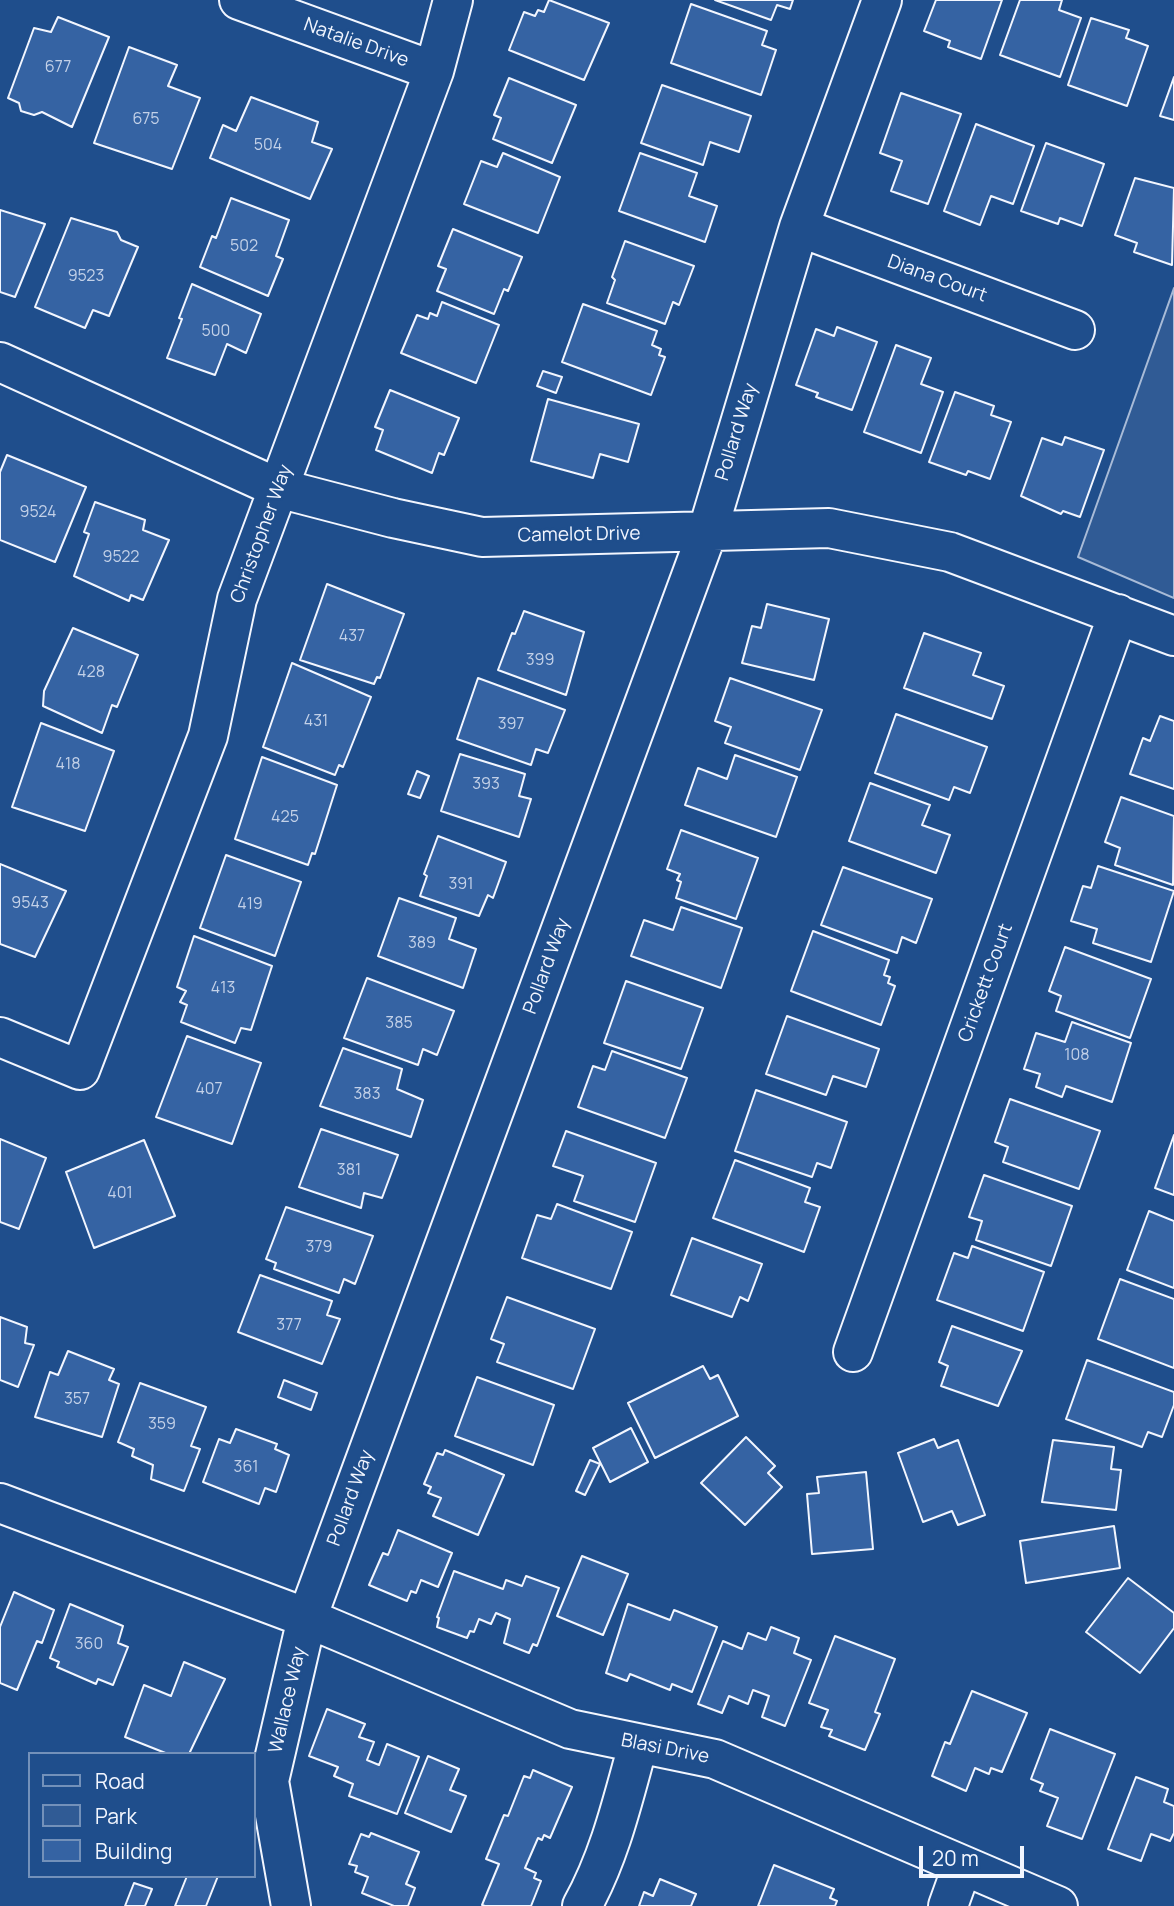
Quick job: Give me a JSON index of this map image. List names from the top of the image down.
{
  "streets": {
    "street": [
      "Natalie Drive",
      "Diana Court",
      "Pollard Way",
      "Christopher Way",
      "Camelot Drive",
      "Crickett Court",
      "Wallace Way",
      "Blasi Drive"
    ]
  },
  "crossings": [
    ["Natalie Drive", "Christopher Way"],
    ["Diana Court", "Pollard Way"],
    ["Pollard Way", "Camelot Drive"],
    ["Pollard Way", "Wallace Way"],
    ["Pollard Way", "Blasi Drive"],
    ["Christopher Way", "Camelot Drive"],
    ["Camelot Drive", "Crickett Court"],
    ["Wallace Way", "Blasi Drive"]
  ],
  "house_numbers": [
    "677",
    "675",
    "504",
    "502",
    "9523",
    "500",
    "9524",
    "9522",
    "437",
    "399",
    "428",
    "431",
    "397",
    "418",
    "393",
    "425",
    "391",
    "9543",
    "419",
    "389",
    "413",
    "385",
    "108",
    "407",
    "383",
    "381",
    "401",
    "379",
    "377",
    "357",
    "359",
    "361",
    "360"
  ],
  "legend": ["Road", "Park", "Building"],
  "scale_bar": "20 m"
}
